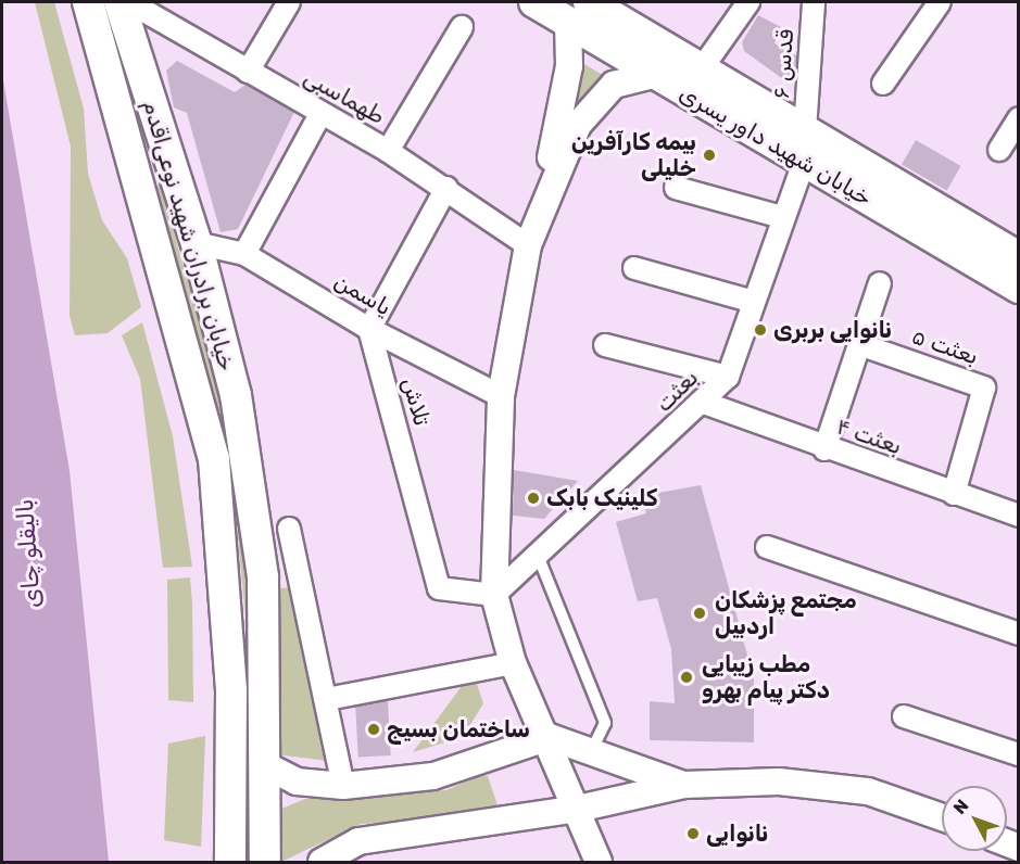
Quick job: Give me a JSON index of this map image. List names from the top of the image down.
{
  "streets": {
    "main road": ["خیابان شهید داور یسری", "خیابان برادران شهید نوعی‌اقدم"],
    "street": [
      "قدس ۶",
      "طهماسبی",
      "یاسمن",
      "بعثت ۵",
      "بعثت",
      "تلاش",
      "بعثت ۴"
    ]
  },
  "crossings": [
    ["قدس ۶", "خیابان شهید داور یسری"],
    ["خیابان شهید داور یسری", "بعثت"],
    ["خیابان برادران شهید نوعی‌اقدم", "یاسمن"],
    ["یاسمن", "تلاش"],
    ["بعثت ۵", "بعثت ۴"],
    ["بعثت", "تلاش"],
    ["بعثت", "بعثت ۴"]
  ],
  "water": ["بالیقلو چای"],
  "places": [
    "بیمه کارآفرین خلیلی",
    "نانوایی بربری",
    "کلینیک بابک",
    "مجتمع پزشکان اردبیل",
    "مطب زیبایی دکتر پیام بهرو",
    "ساختمان بسیج",
    "نانوایی"
  ],
  "north": "top left"
}
